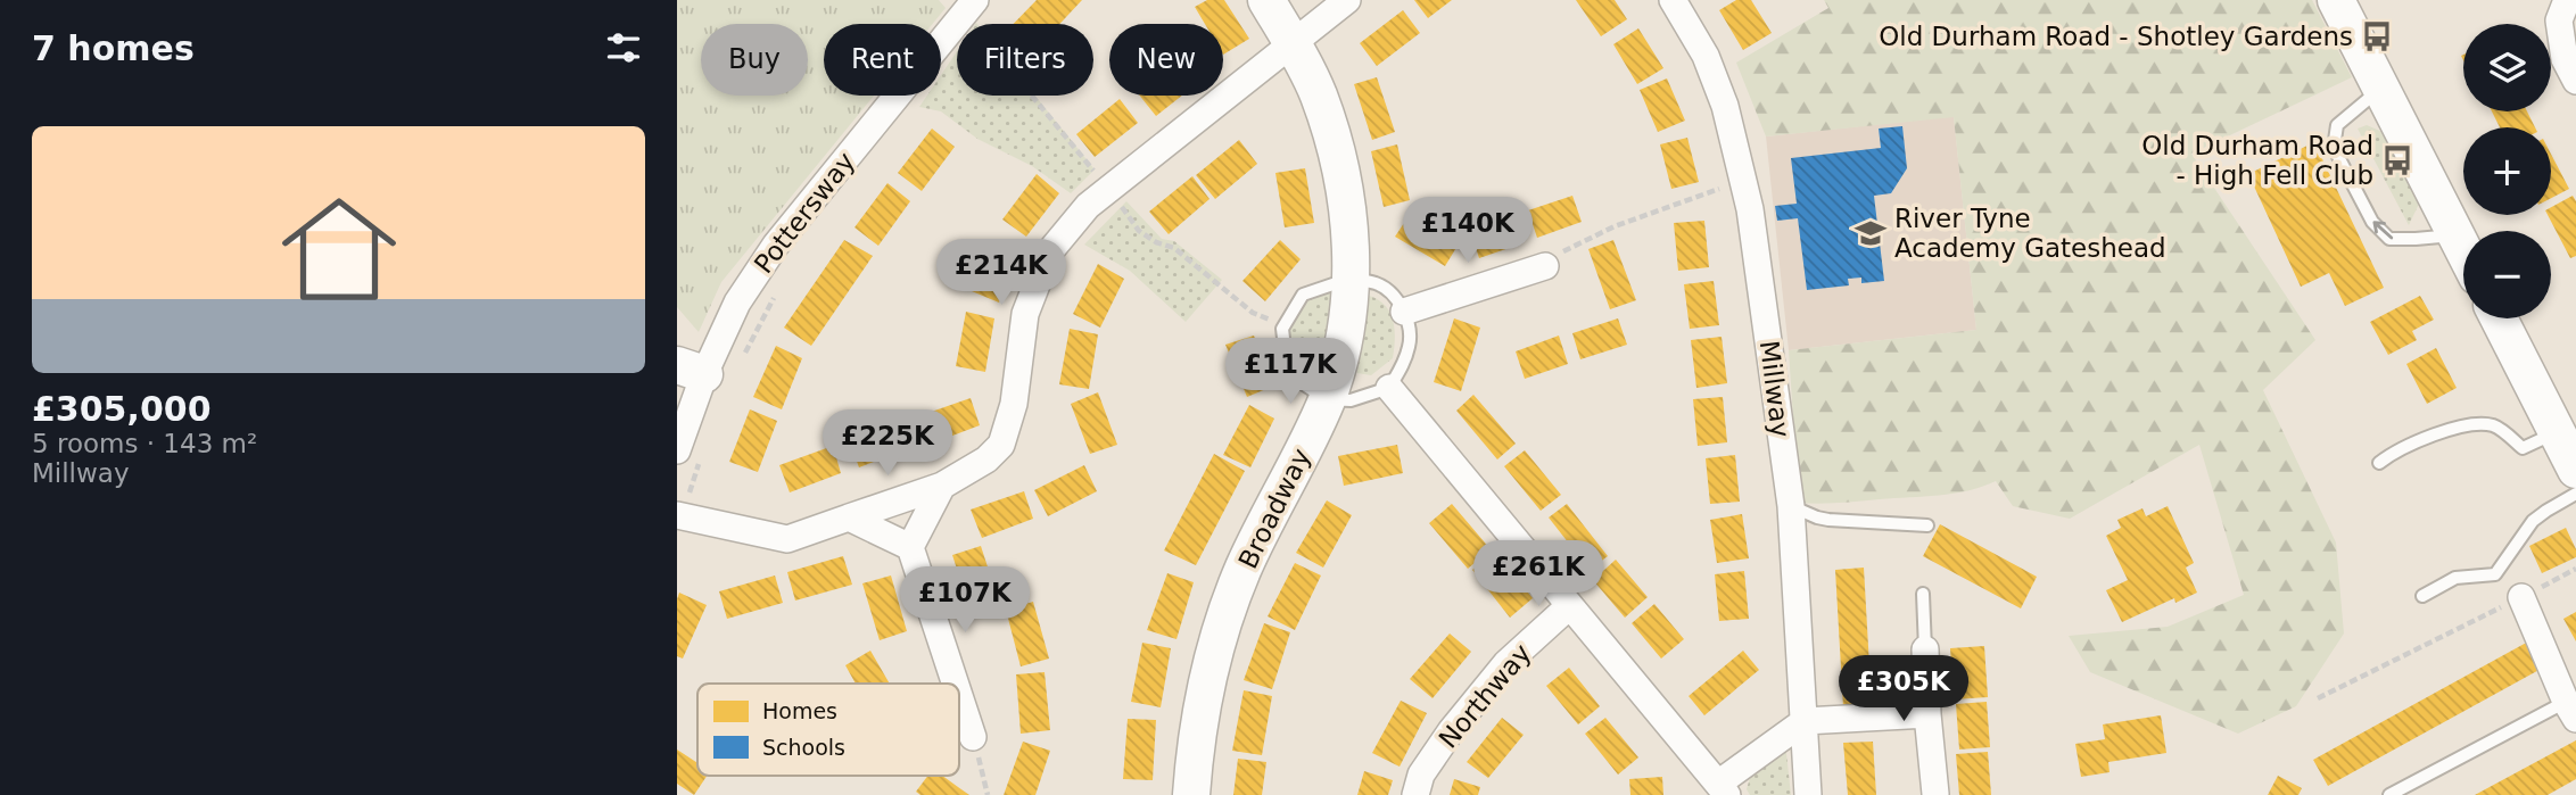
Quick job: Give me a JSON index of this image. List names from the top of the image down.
{
  "streets": {
    "street": [
      "Pottersway",
      "Millway",
      "Broadway",
      "Northway"
    ]
  },
  "places": {
    "bus stop": ["Old Durham Road - Shotley Gardens", "Old Durham Road - High Fell Club"],
    "school or university": ["River Tyne Academy Gateshead"]
  },
  "legend": ["Homes", "Schools"],
  "page": {
    "heading": "7 homes",
    "map_buttons": ["+", "−"],
    "chip": [
      "Buy",
      "Rent",
      "Filters",
      "New"
    ],
    "list": [
      {
        "name": "£305,000",
        "note": "5 rooms · 143 m² · Millway"
      }
    ],
    "price": [
      "£140K",
      "£214K",
      "£117K",
      "£225K",
      "£261K",
      "£107K",
      "£305K"
    ]
  }
}
